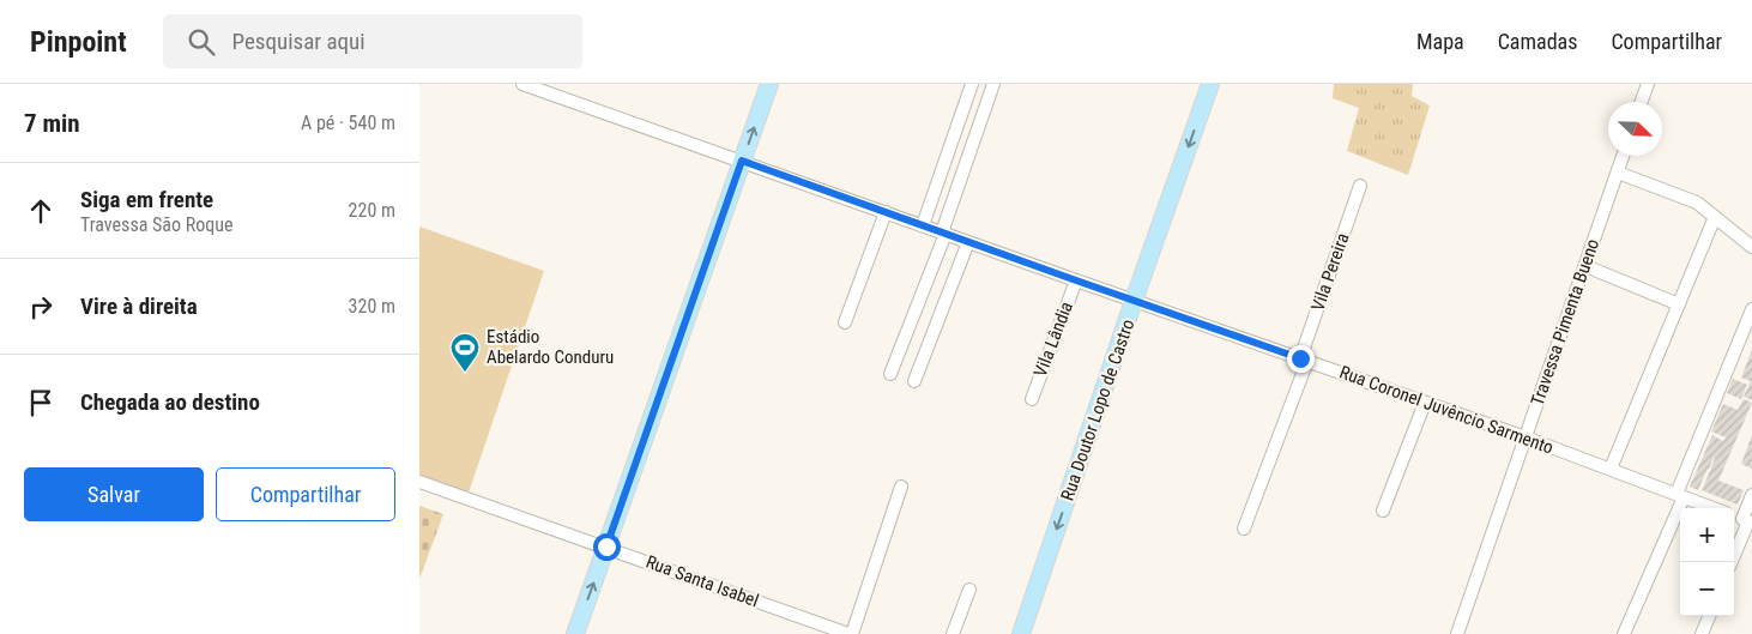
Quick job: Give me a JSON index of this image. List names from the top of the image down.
{
  "streets": {
    "main road": ["Rua Doutor Lopo de Castro"],
    "street": [
      "Vila Pereira",
      "Travessa Pimenta Bueno",
      "Vila Lândia",
      "Rua Coronel Juvêncio Sarmento",
      "Rua Santa Isabel"
    ]
  },
  "crossings": [
    ["Vila Pereira", "Rua Coronel Juvêncio Sarmento"],
    ["Travessa Pimenta Bueno", "Rua Coronel Juvêncio Sarmento"],
    ["Vila Lândia", "Rua Coronel Juvêncio Sarmento"],
    ["Rua Doutor Lopo de Castro", "Rua Coronel Juvêncio Sarmento"]
  ],
  "one_way": ["Rua Doutor Lopo de Castro"],
  "places": {
    "sports": ["Estádio Abelardo Conduru"]
  },
  "north": "bottom right",
  "page": {
    "header": "Pinpoint",
    "search": "Pesquisar aqui",
    "nav": ["Mapa", "Camadas", "Compartilhar"],
    "heading": ["7 min", "A pé · 540 m"],
    "list": [
      ["Siga em frente", "Travessa São Roque", "220 m"],
      ["Vire à direita", "320 m"],
      "Chegada ao destino"
    ],
    "buttons": ["Salvar", "Compartilhar"],
    "map_buttons": ["+", "−"]
  }
}
